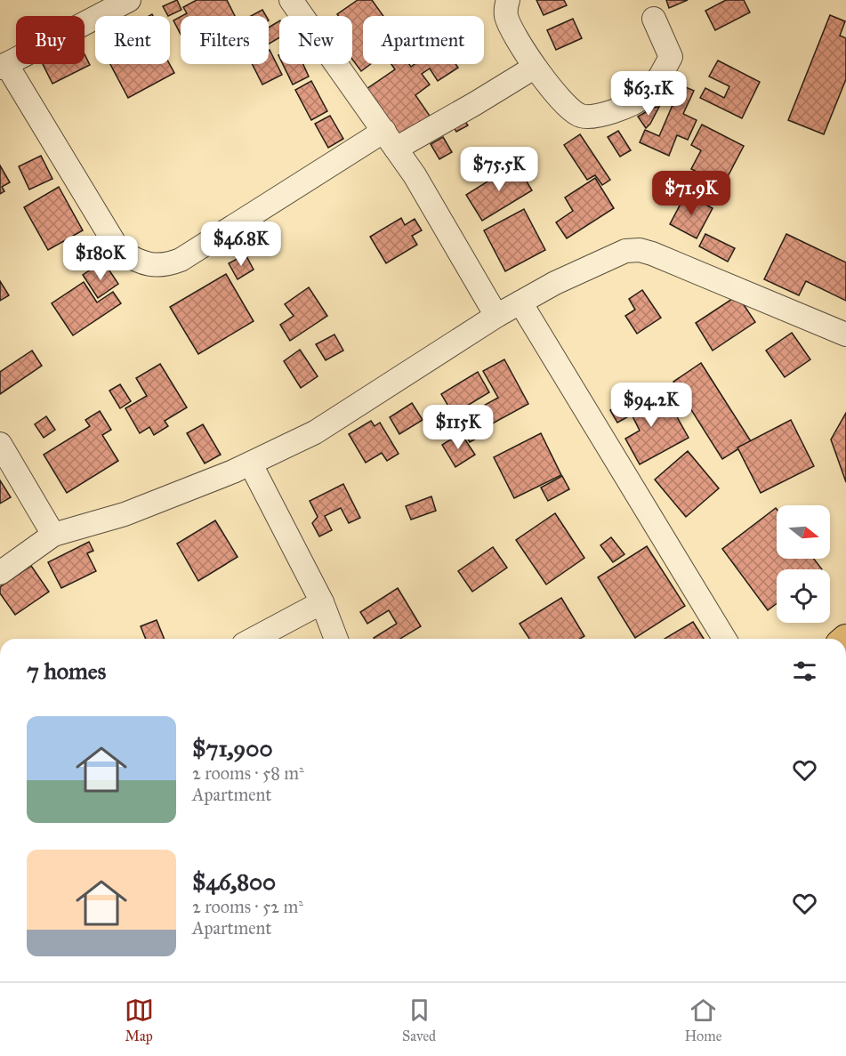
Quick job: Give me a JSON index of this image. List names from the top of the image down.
{
  "north": "right",
  "page": {
    "chip": [
      "Buy",
      "Rent",
      "Filters",
      "New",
      "Apartment"
    ],
    "price": [
      "$63.1K",
      "$75.5K",
      "$71.9K",
      "$46.8K",
      "$180K",
      "$94.2K",
      "$115K"
    ],
    "heading": "7 homes",
    "list": [
      {
        "name": "$71,900",
        "note": "2 rooms · 58 m² · Apartment"
      },
      {
        "name": "$46,800",
        "note": "2 rooms · 52 m² · Apartment"
      }
    ],
    "tabs": ["Map", "Saved", "Home"]
  }
}
